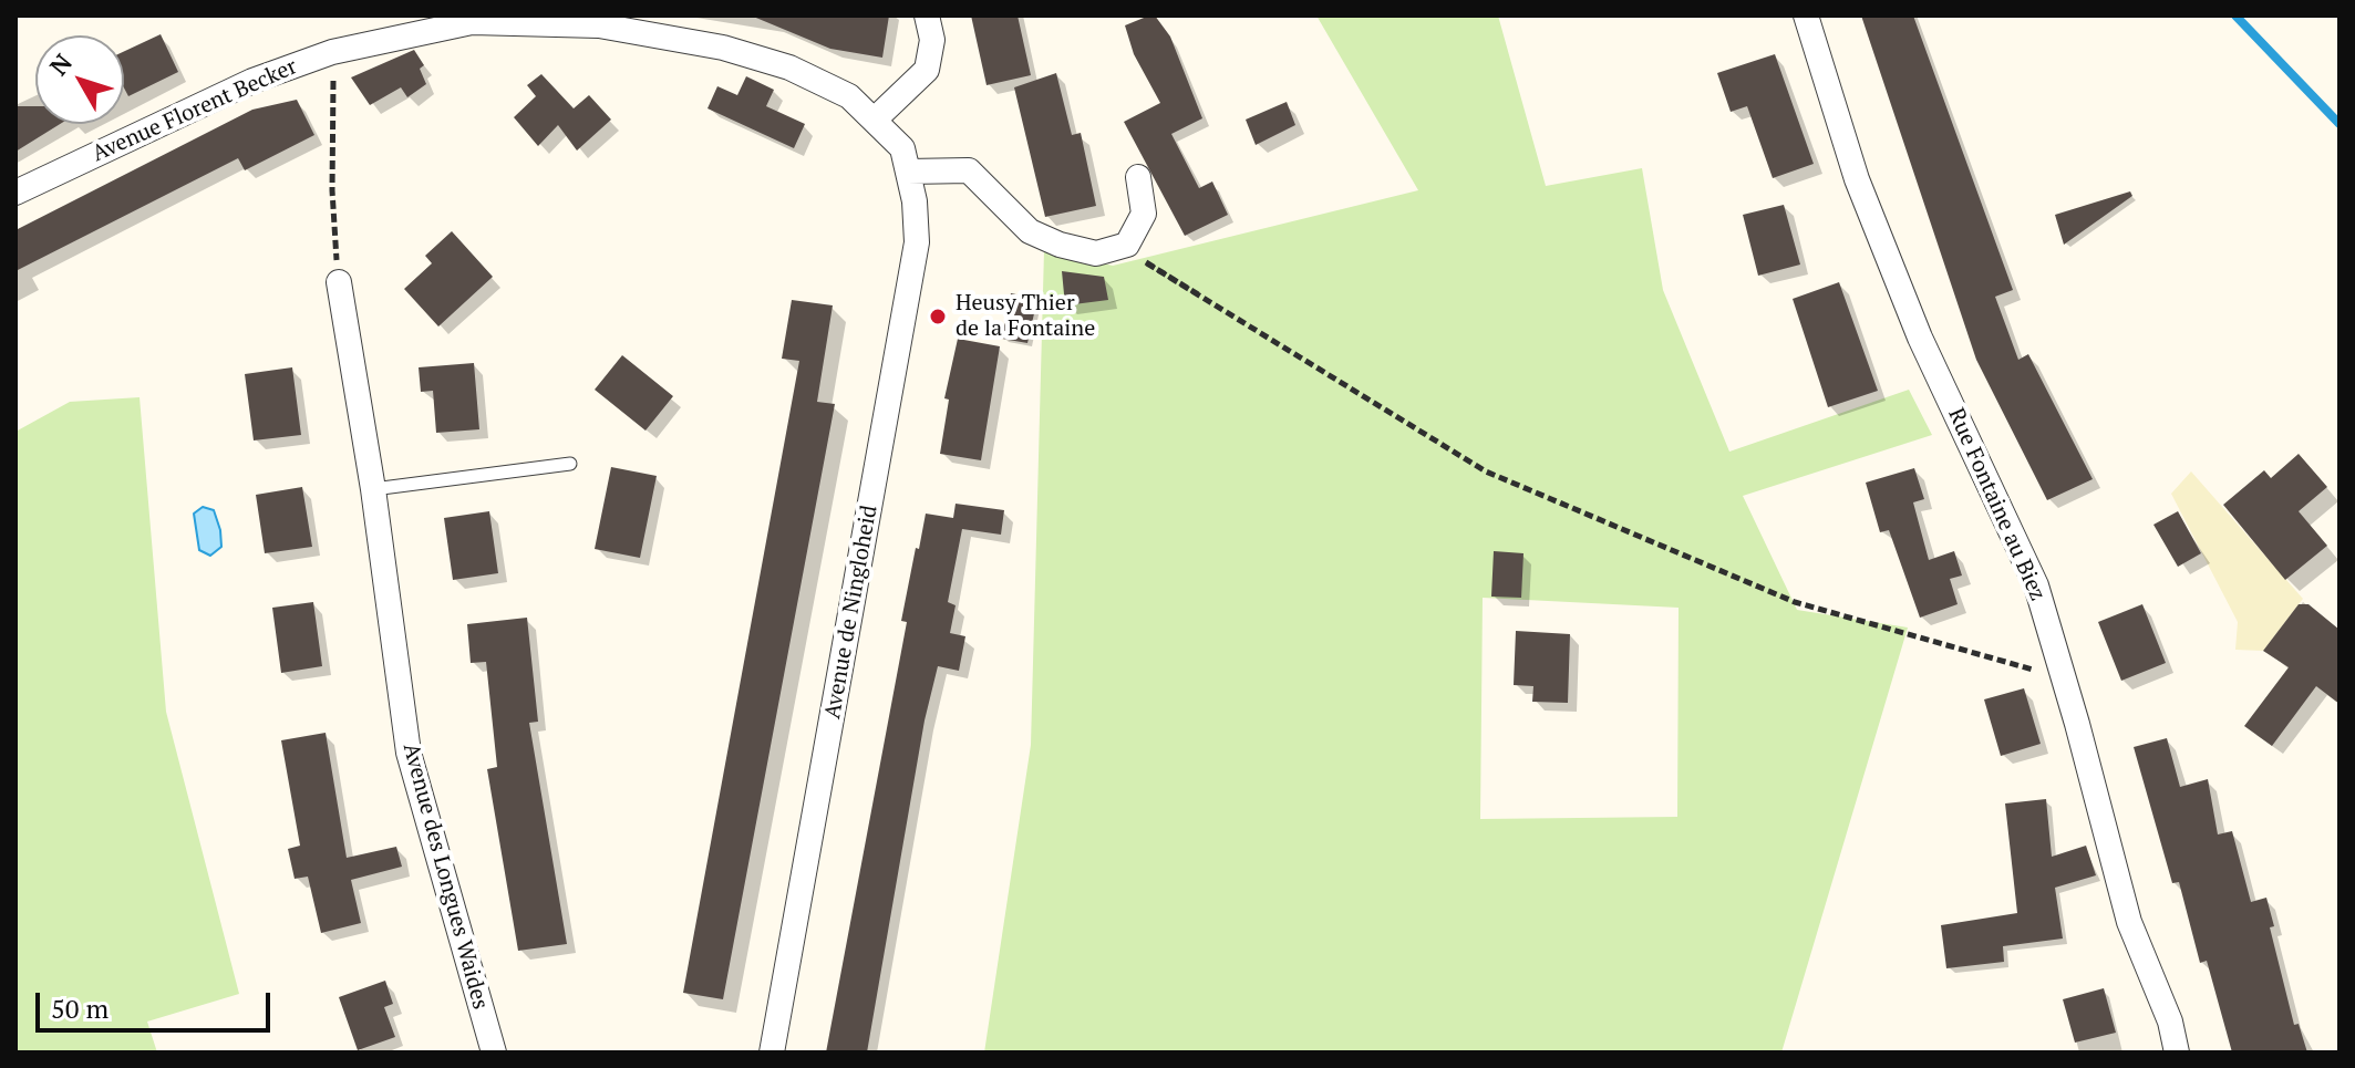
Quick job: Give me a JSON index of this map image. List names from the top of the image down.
{
  "streets": {
    "street": [
      "Avenue Florent Becker",
      "Rue Fontaine au Biez",
      "Avenue de Ningloheid",
      "Avenue des Longues Waides"
    ]
  },
  "crossings": [
    ["Avenue Florent Becker", "Avenue de Ningloheid"]
  ],
  "places": ["Heusy Thier de la Fontaine"],
  "scale_bar": "50 m",
  "north": "top left"
}
